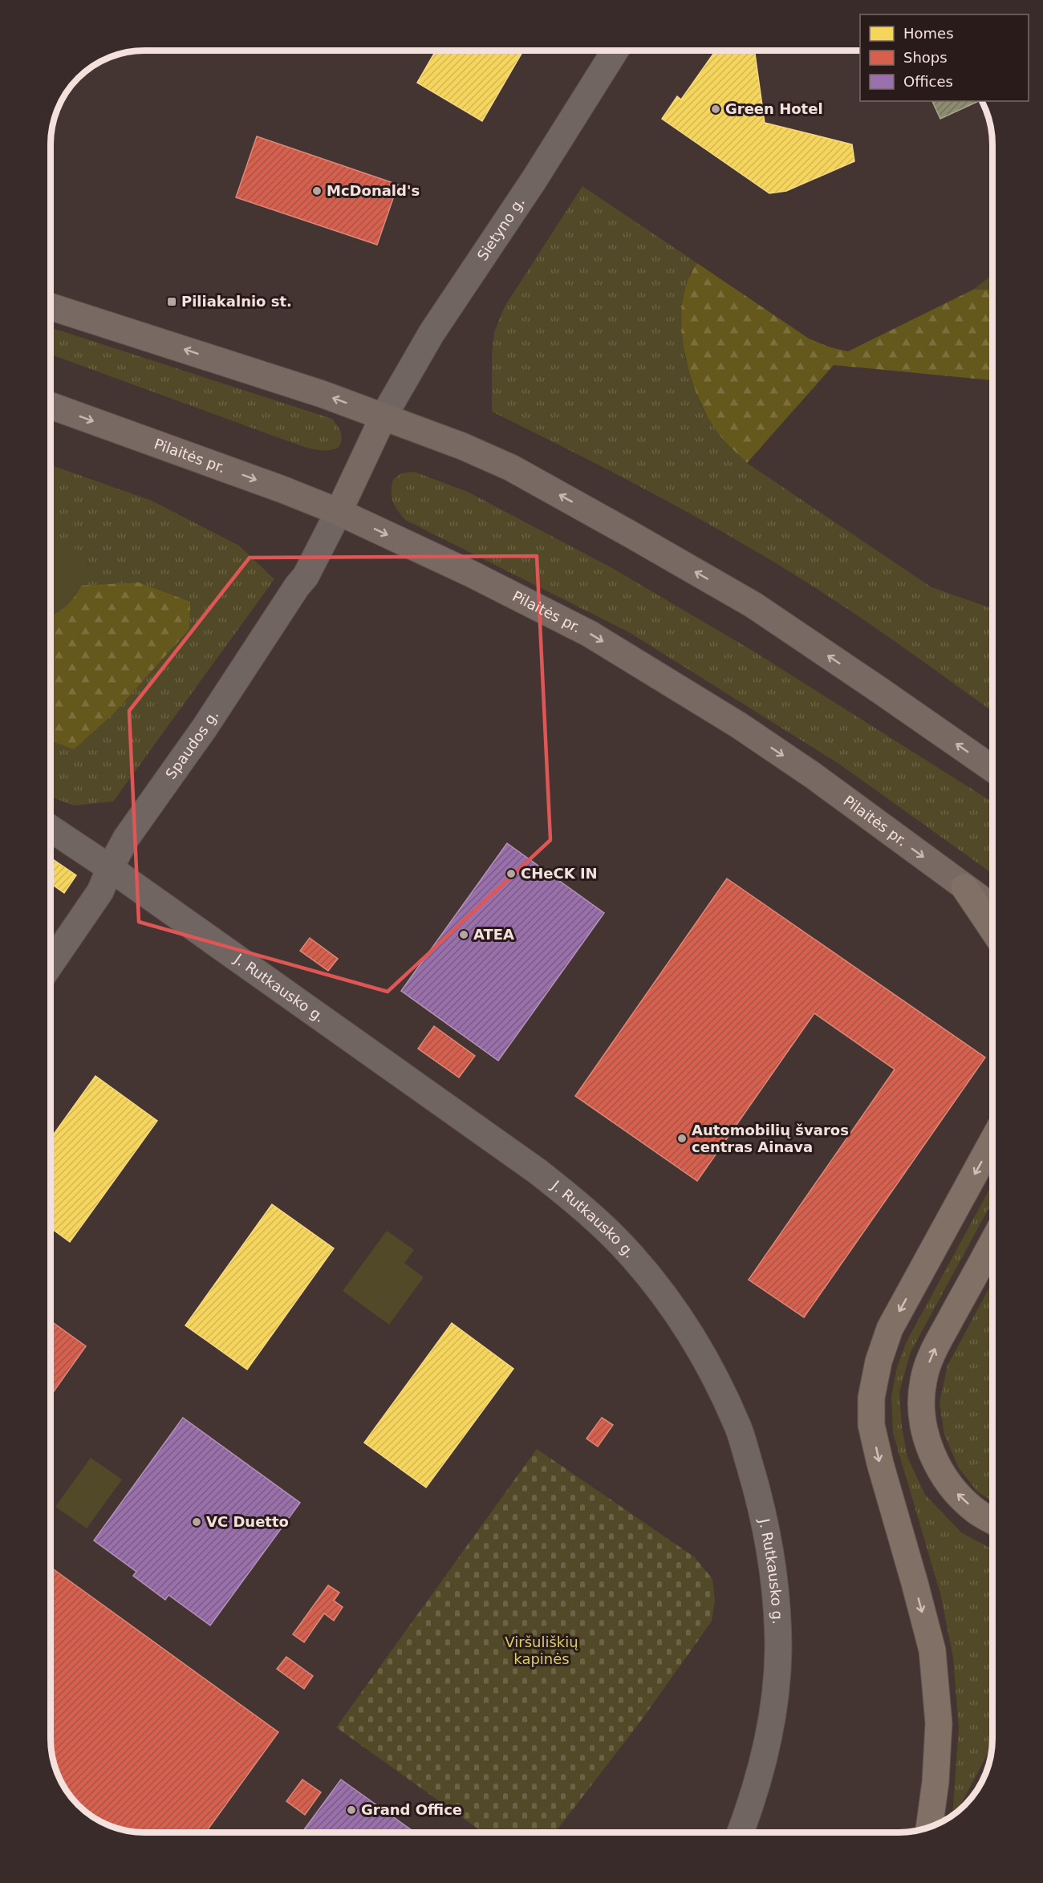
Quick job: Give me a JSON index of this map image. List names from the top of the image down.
{
  "streets": {
    "main road": ["Pilaitės pr."],
    "street": ["Sietyno g.", "Spaudos g.", "J. Rutkausko g."]
  },
  "crossings": [
    ["Pilaitės pr.", "Spaudos g."],
    ["Spaudos g.", "J. Rutkausko g."]
  ],
  "parks": ["Viršuliškių kapinės"],
  "places": {
    "other": [
      "Green Hotel",
      "McDonald's",
      "CHeCK IN",
      "ATEA",
      "Automobilių švaros centras Ainava",
      "VC Duetto",
      "Grand Office"
    ],
    "transit": ["Piliakalnio st."]
  },
  "legend": ["Homes", "Shops", "Offices"]
}
